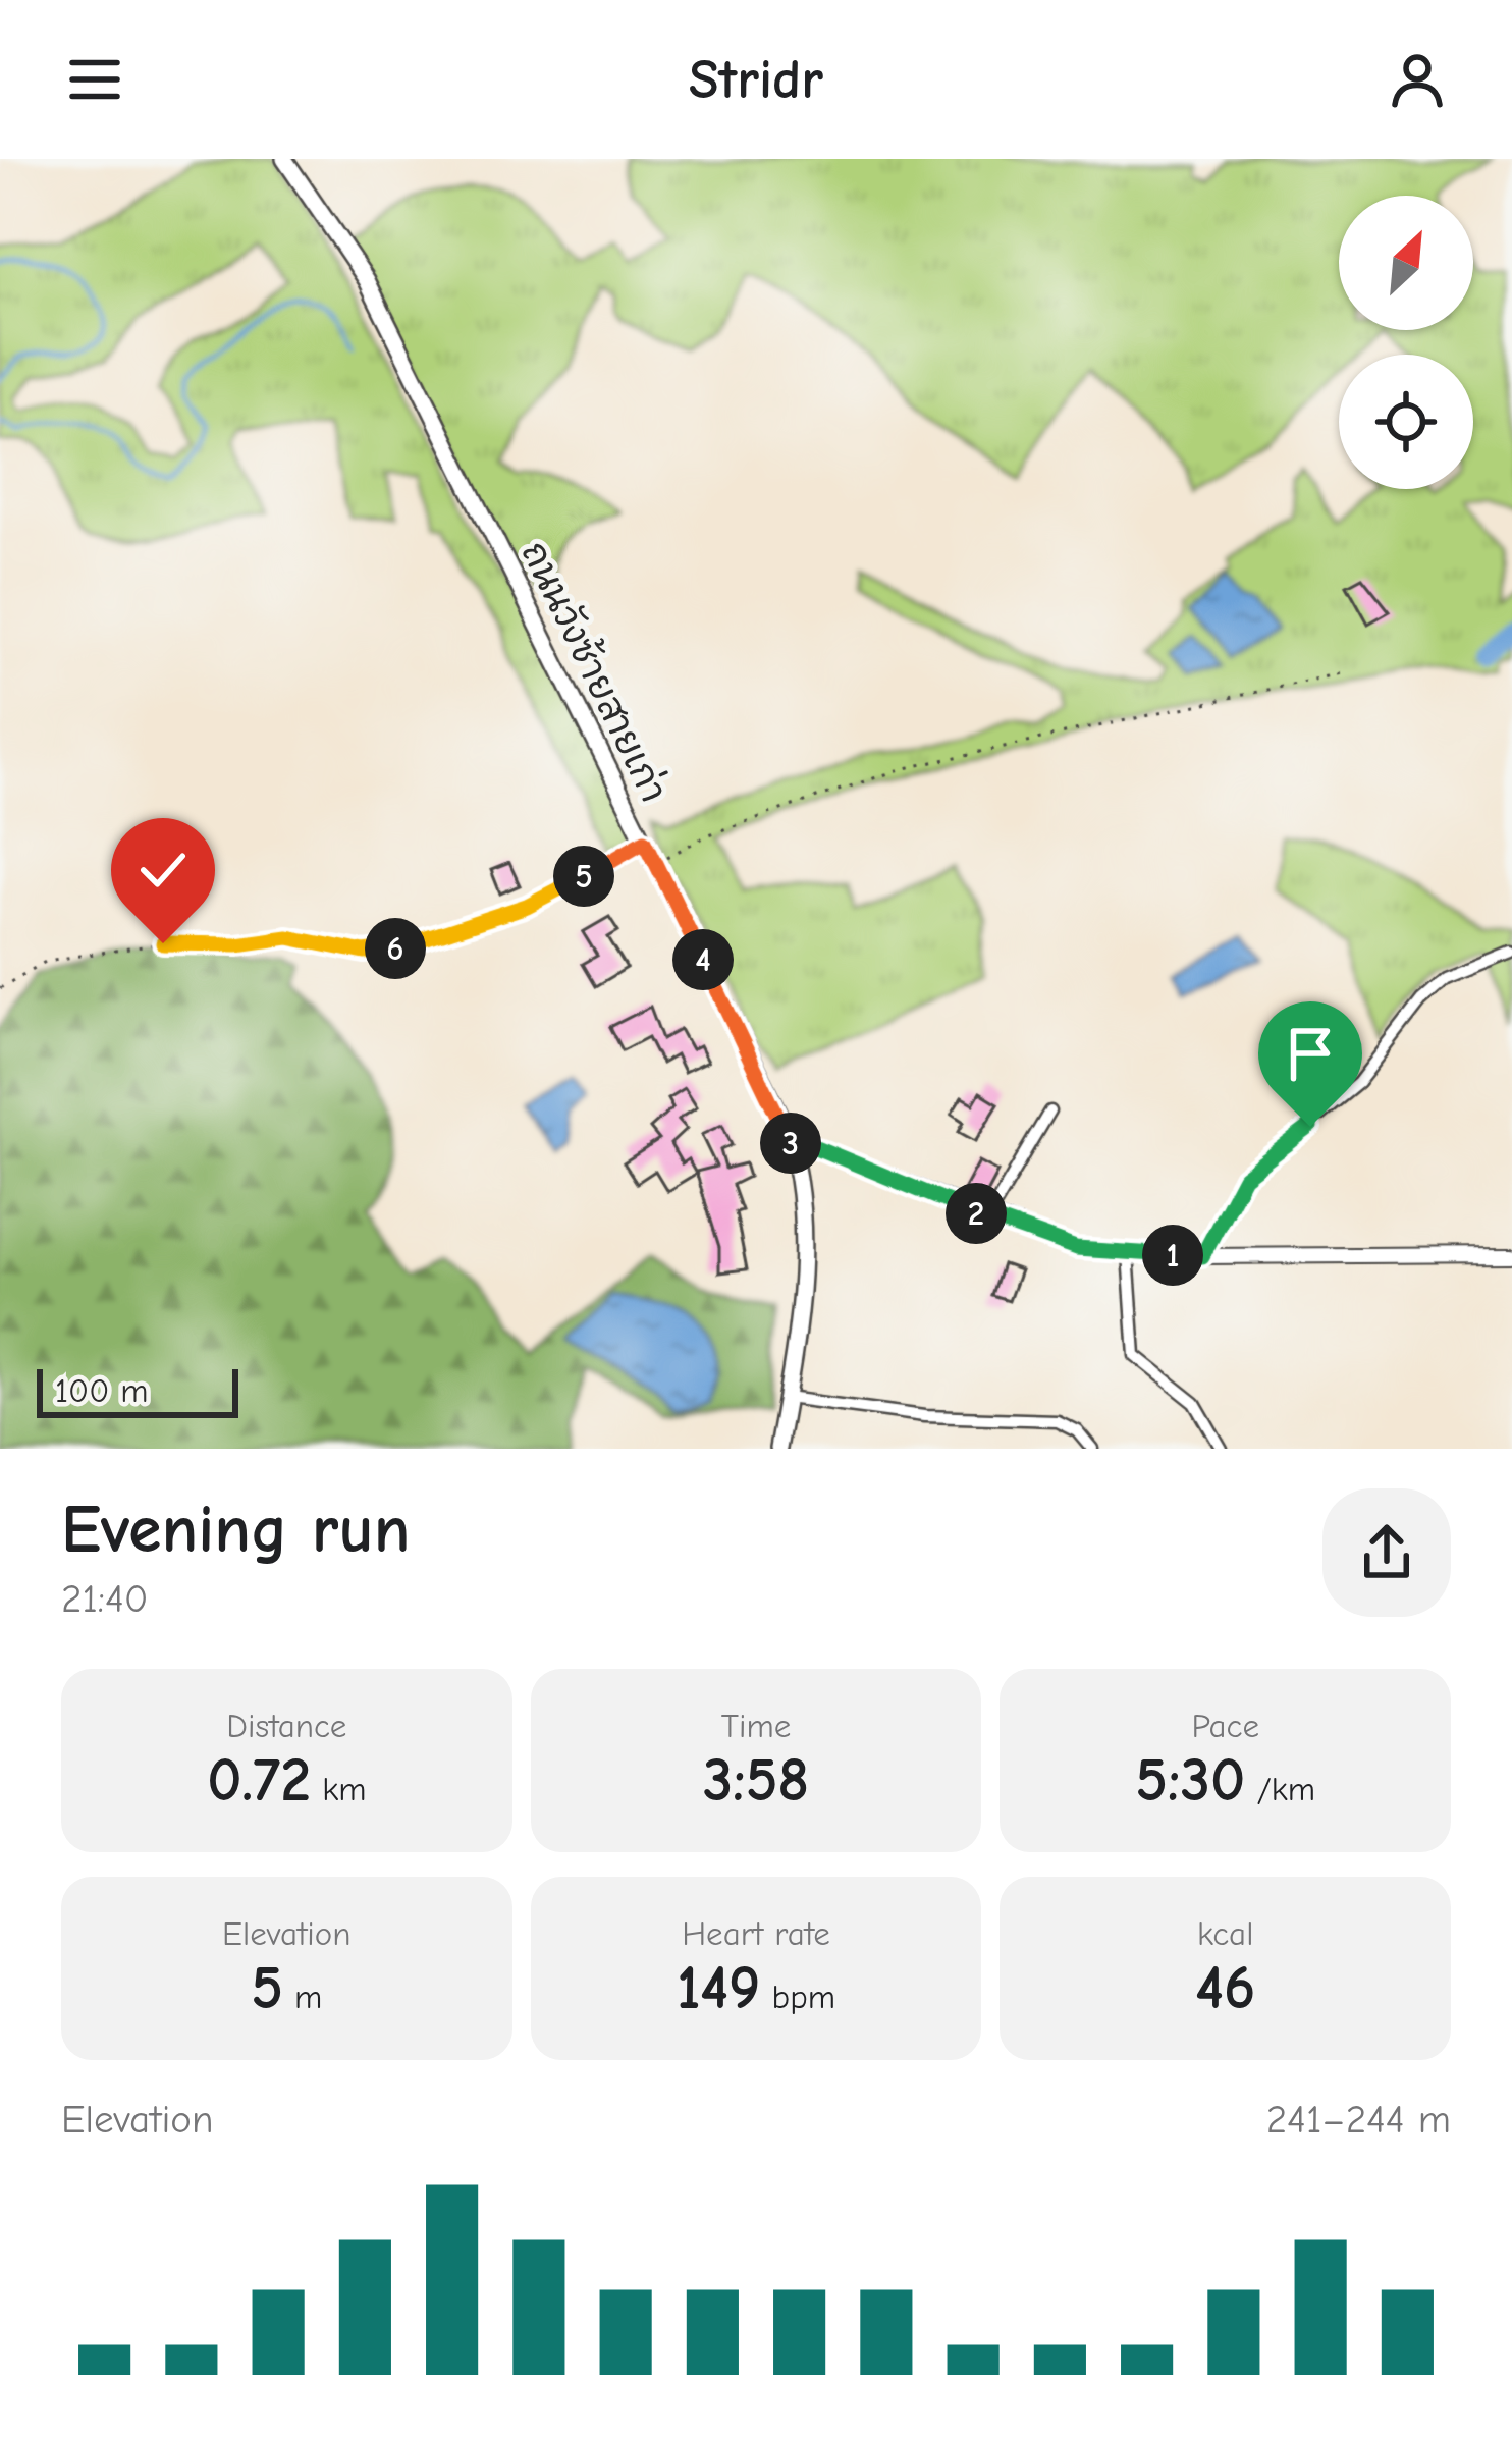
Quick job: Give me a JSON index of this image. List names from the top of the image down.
{
  "streets": {
    "main road": ["ถนนวังซ้ายสายเก่า"]
  },
  "scale_bar": "100 m",
  "north": "top right",
  "page": {
    "header": "Stridr",
    "pins": [
      "5",
      "6",
      "4",
      "3",
      "2",
      "1"
    ],
    "scale": "100 m",
    "heading": ["Evening run", "21:40"],
    "stats": [
      ["Distance", "0.72 km"],
      ["Time", "3:58"],
      ["Pace", "5:30 /km"],
      ["Elevation", "5 m"],
      ["Heart rate", "149 bpm"],
      ["kcal", "46"]
    ],
    "chart": ["Elevation", "241–244 m"]
  }
}
